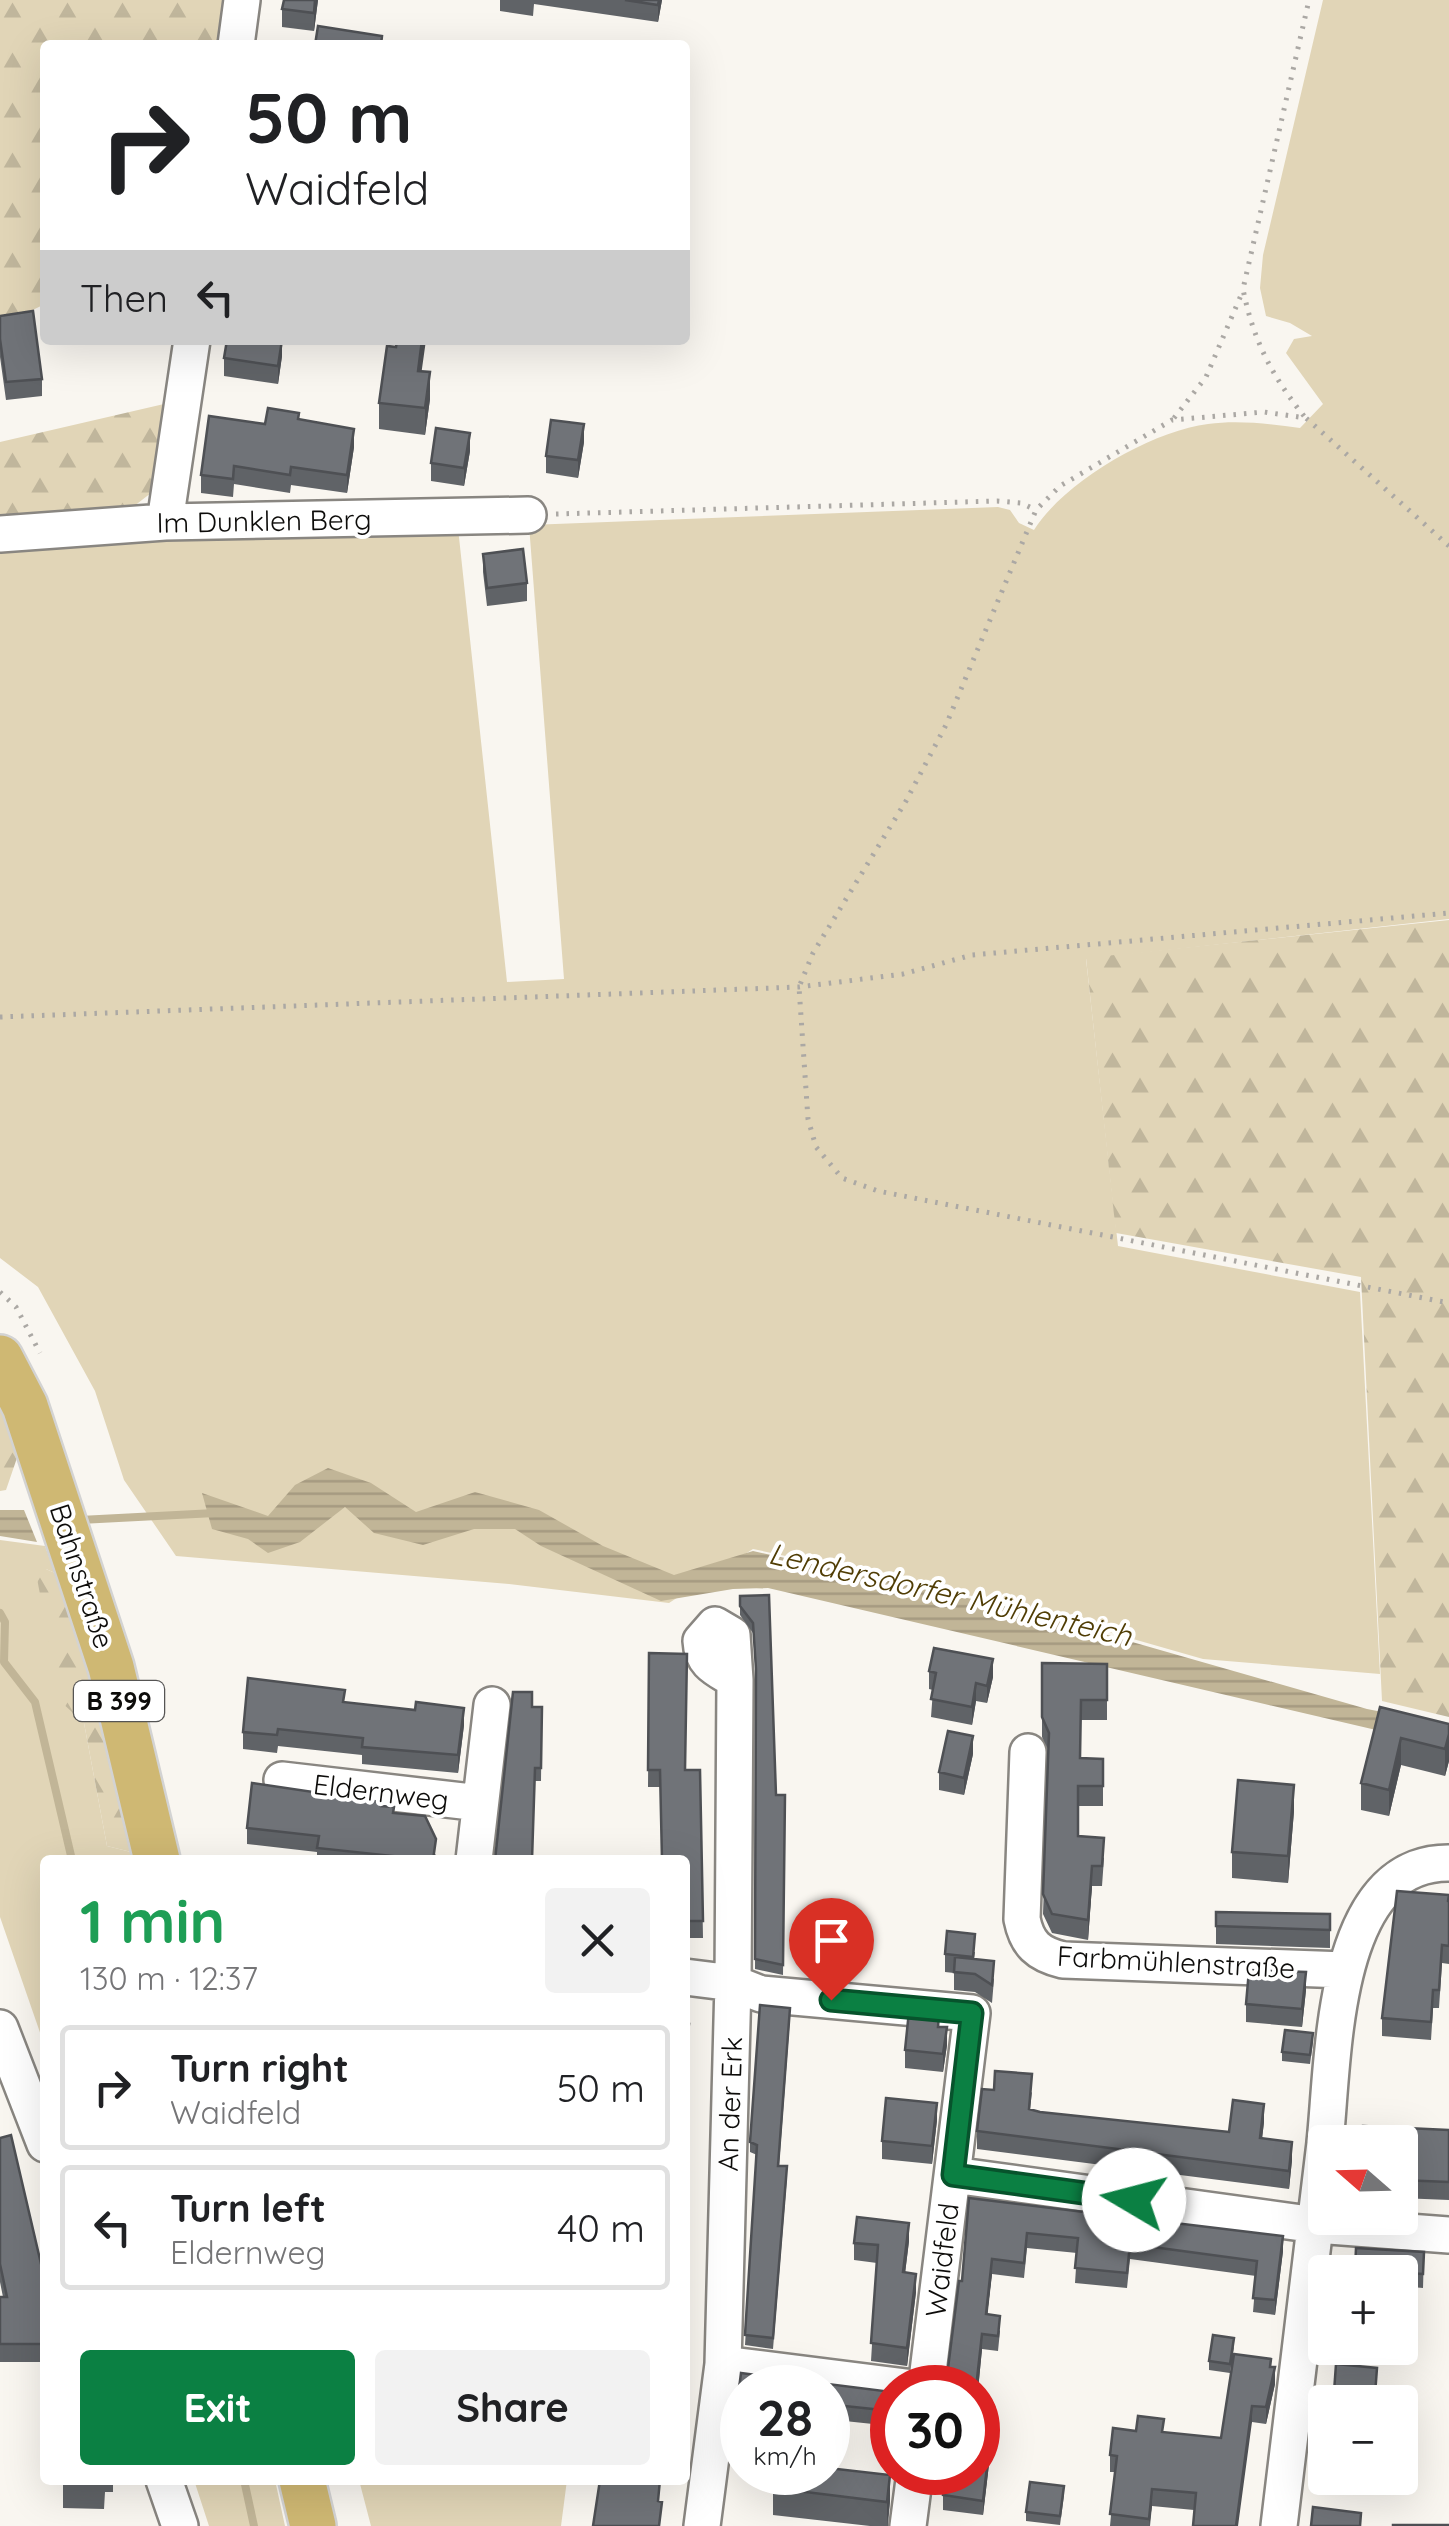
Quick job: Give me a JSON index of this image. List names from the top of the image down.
{
  "streets": {
    "main road": ["Bahnstraße", "B 399"],
    "street": [
      "Im Dunklen Berg",
      "Eldernweg",
      "Farbmühlenstraße",
      "An der Erk",
      "Waidfeld"
    ]
  },
  "crossings": [
    ["An der Erk", "Waidfeld"]
  ],
  "water": ["Lendersdorfer Mühlenteich"],
  "north": "left",
  "page": {
    "turn": ["50 m", "Waidfeld"],
    "then": "Then",
    "heading": ["1 min", "130 m · 12:37"],
    "list": [
      {
        "name": "Turn right",
        "note": "Waidfeld",
        "value": "50 m"
      },
      {
        "name": "Turn left",
        "note": "Eldernweg",
        "value": "40 m"
      }
    ],
    "map_buttons": ["+", "−"],
    "buttons": ["Exit", "Share"],
    "speed": "28 km/h",
    "limit": "30"
  }
}
